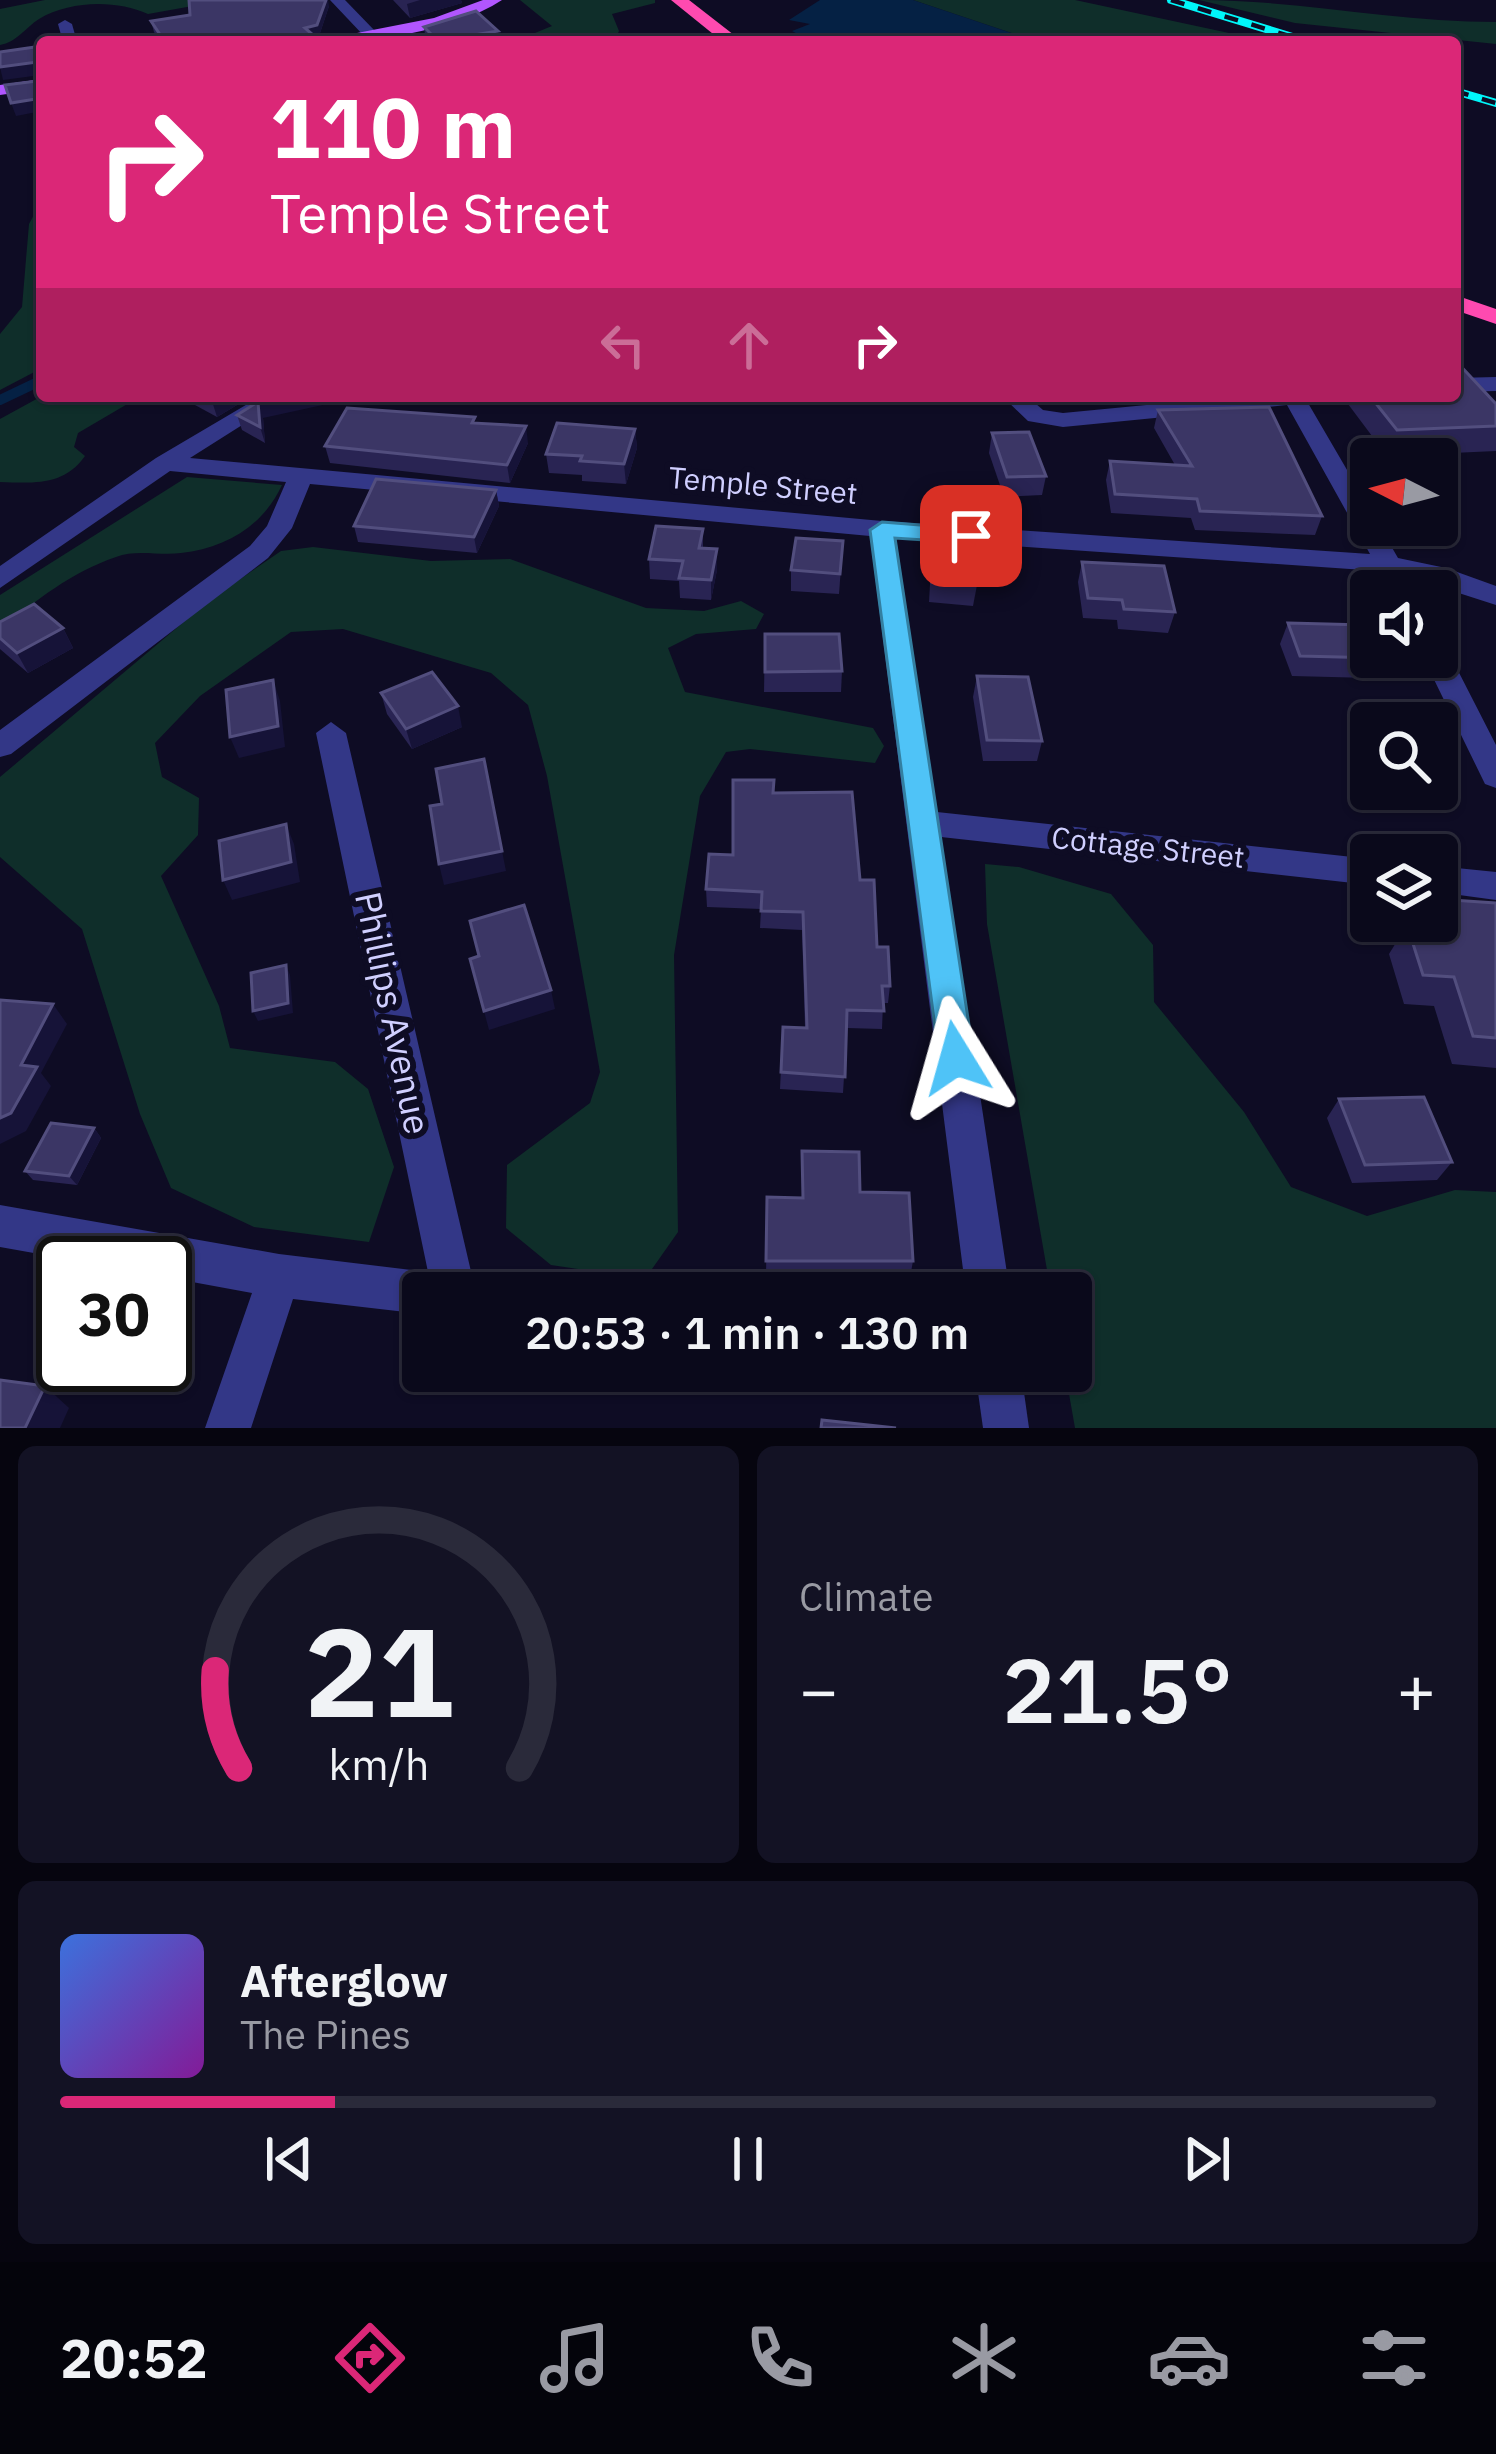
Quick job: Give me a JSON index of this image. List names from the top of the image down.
{
  "streets": {
    "street": ["Temple Street", "Cottage Street", "Phillips Avenue"]
  },
  "north": "left",
  "page": {
    "turn": ["110 m", "Temple Street"],
    "limit": "30",
    "trip": "20:53 · 1 min · 130 m",
    "tile": "Climate",
    "heat": ["−", "21.5°", "+"],
    "song": ["Afterglow", "The Pines"],
    "tabs": "20:52",
    "gauge": ["21", "km/h"]
  }
}
